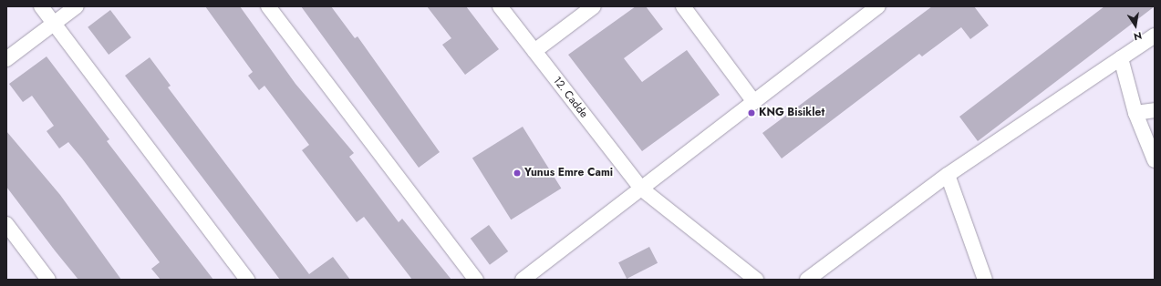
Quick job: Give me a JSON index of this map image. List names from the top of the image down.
{
  "streets": {
    "street": ["12. Cadde"]
  },
  "places": ["KNG Bisiklet", "Yunus Emre Cami"],
  "north": "bottom"
}
